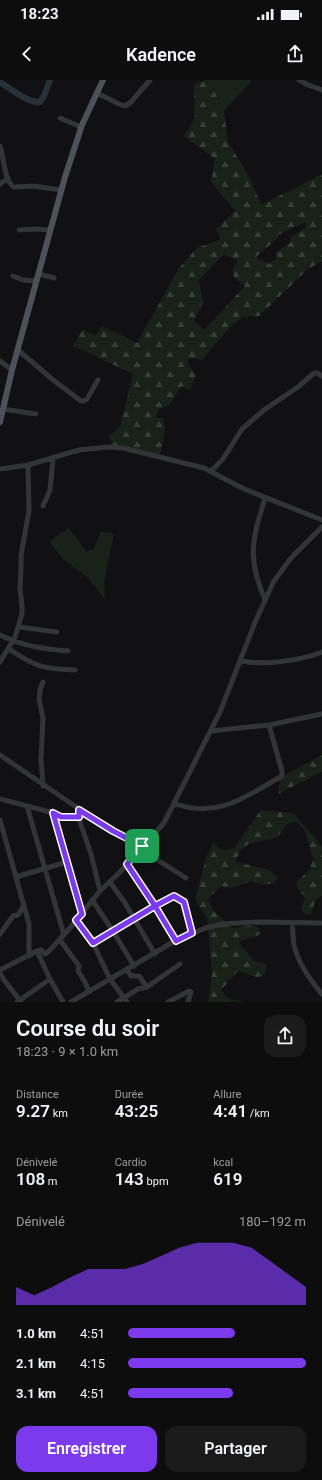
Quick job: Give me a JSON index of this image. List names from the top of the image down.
{
  "page": {
    "status": "18:23",
    "header": "Kadence",
    "heading": ["Course du soir", "18:23 · 9 × 1.0 km"],
    "stats": [
      ["Distance", "9.27 km"],
      ["Durée", "43:25"],
      ["Allure", "4:41 /km"],
      ["Dénivelé", "108 m"],
      ["Cardio", "143 bpm"],
      ["kcal", "619"]
    ],
    "chart": ["Dénivelé", "180–192 m"],
    "list": [
      {
        "name": "1.0 km",
        "note": "4:51"
      },
      {
        "name": "2.1 km",
        "note": "4:15"
      },
      {
        "name": "3.1 km",
        "note": "4:51"
      }
    ],
    "buttons": ["Enregistrer", "Partager"]
  }
}
